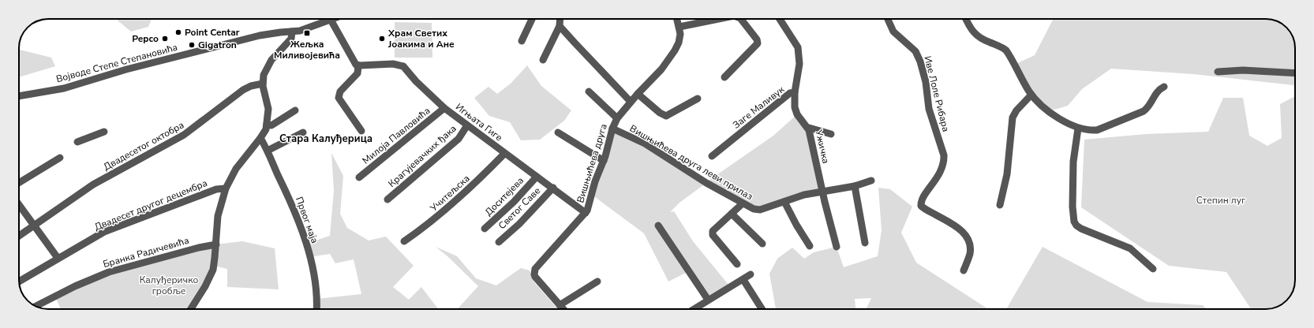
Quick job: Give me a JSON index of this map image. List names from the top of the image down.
{
  "streets": {
    "street": [
      "Војводе Степе Степановића",
      "Иве Лоле Рибара",
      "Заге Маливук",
      "Игњата Гиге",
      "Милоја Павловића",
      "Двадесетог октобра",
      "Ужичка",
      "Крагујевачких ђака",
      "Вишњићева друга леви прилаз",
      "Вишњићева друга",
      "Учитељска",
      "Доситејева",
      "Двадесет другог децембра",
      "Светог Саве",
      "Првог маја",
      "Бранка Радичевића"
    ]
  },
  "crossings": [
    ["Заге Маливук", "Ужичка"],
    ["Игњата Гиге", "Милоја Павловића"],
    ["Игњата Гиге", "Крагујевачких ђака"],
    ["Игњата Гиге", "Вишњићева друга"],
    ["Игњата Гиге", "Учитељска"],
    ["Игњата Гиге", "Доситејева"],
    ["Игњата Гиге", "Светог Саве"],
    ["Ужичка", "Вишњићева друга леви прилаз"],
    ["Вишњићева друга леви прилаз", "Вишњићева друга"]
  ],
  "districts": ["Стара Калуђерица"],
  "parks": ["Степин луг", "Калуђеричко гробље"],
  "places": {
    "other": [
      "Point Centar",
      "Pepco",
      "Храм Светих Јоакима и Ане",
      "Gigatron"
    ],
    "transit": ["Жељка Миливојевића"]
  }
}
